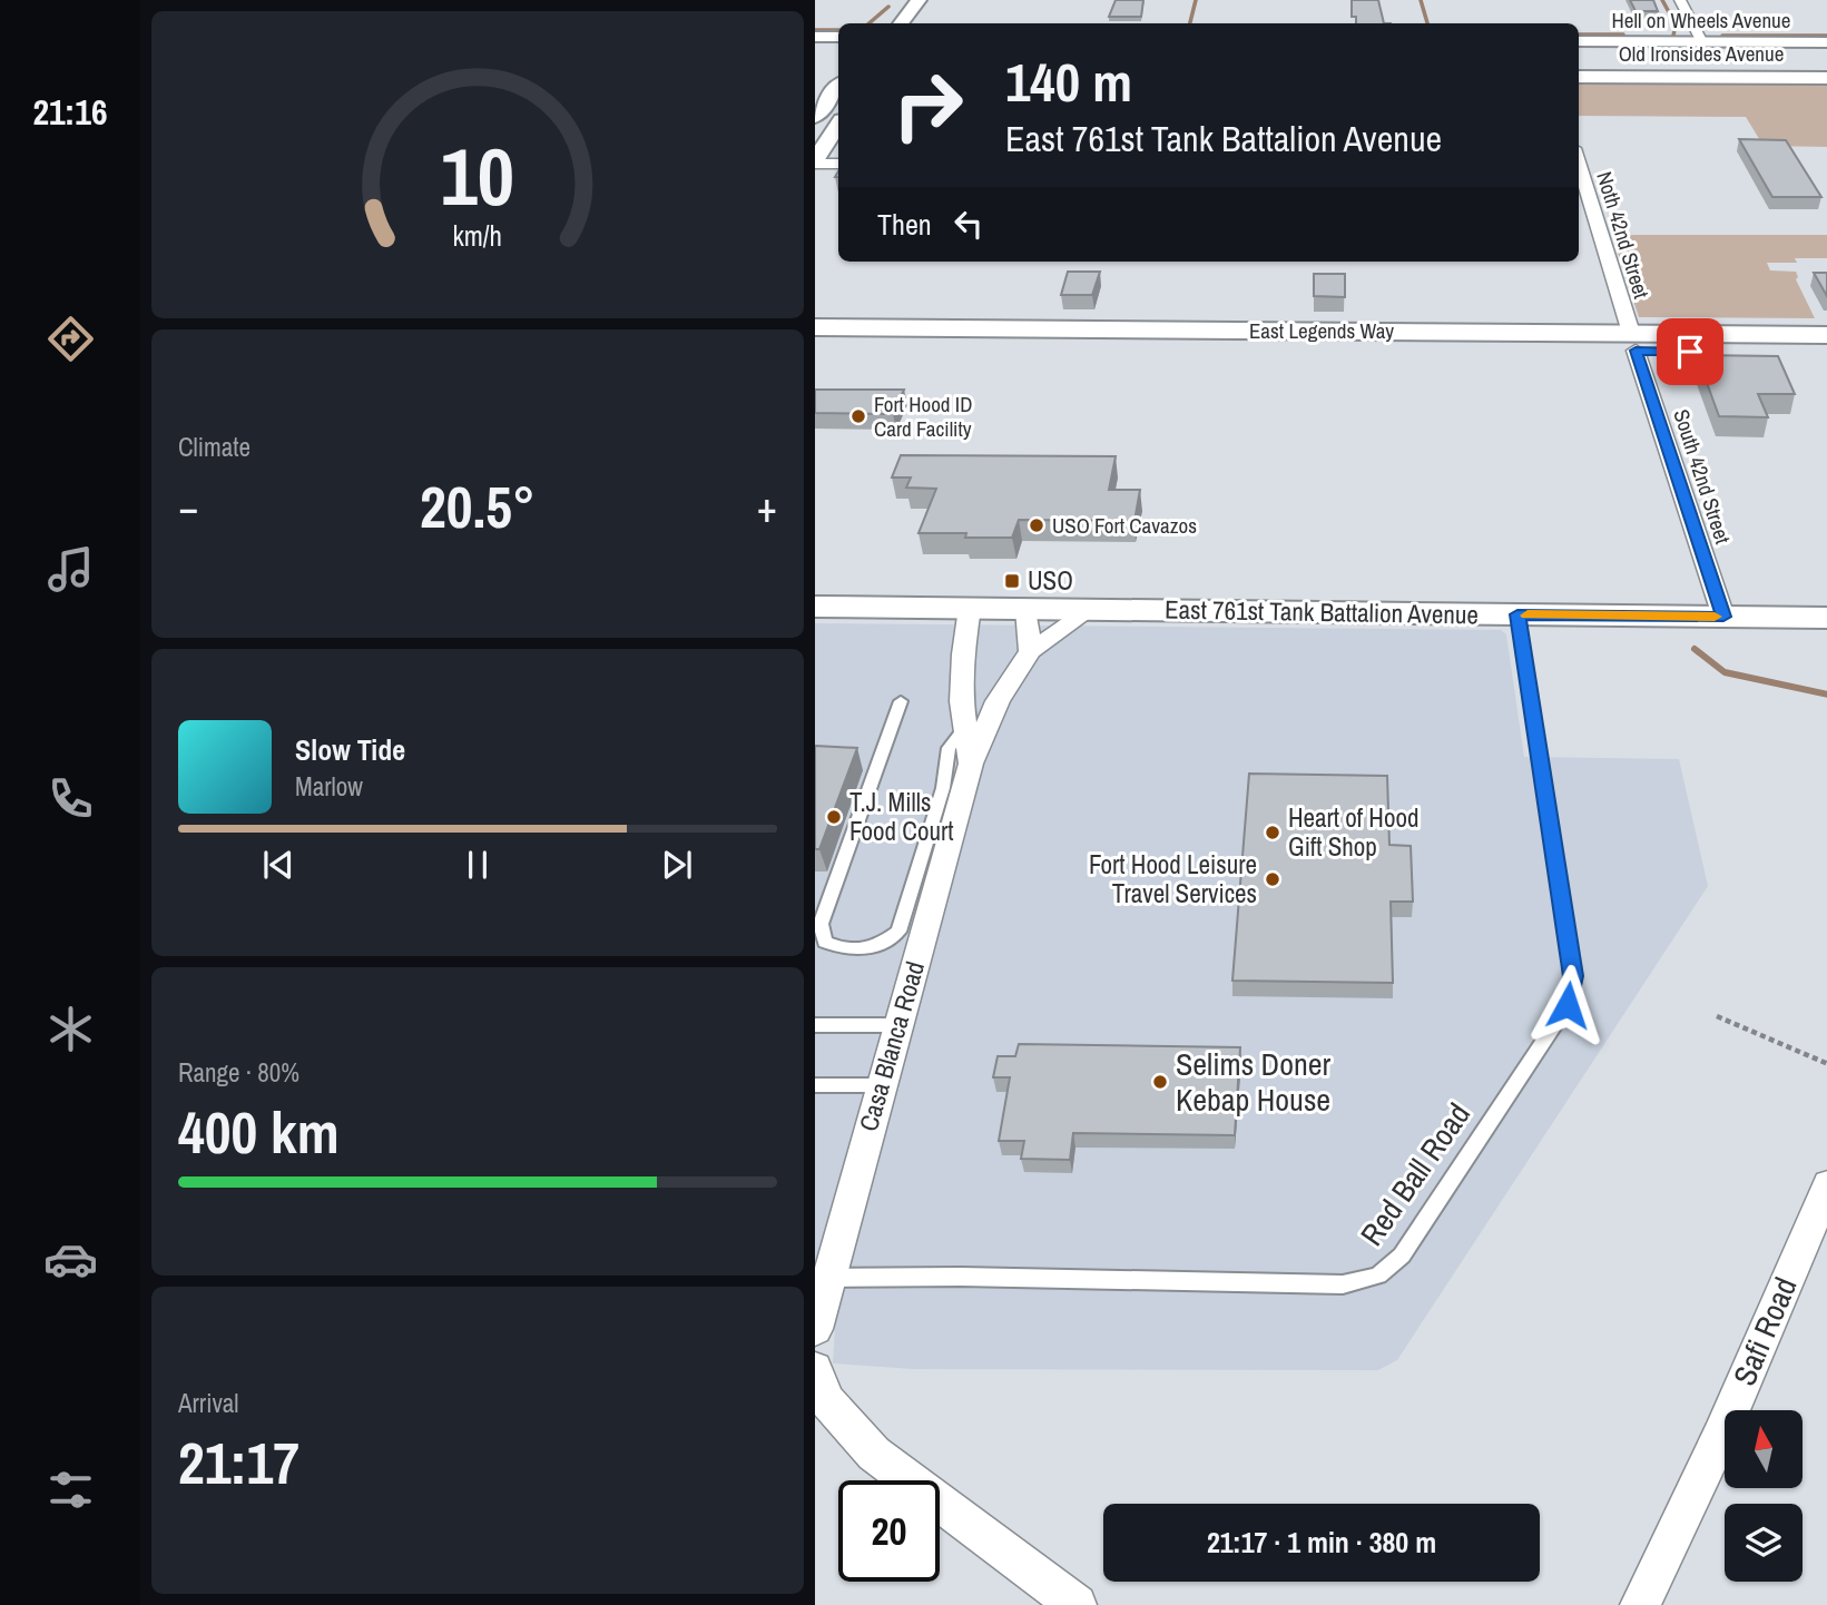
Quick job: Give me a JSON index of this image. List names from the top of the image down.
{
  "streets": {
    "street": [
      "Hell on Wheels Avenue",
      "Old Ironsides Avenue",
      "Noth 42nd Street",
      "East Legends Way",
      "South 42nd Street",
      "East 761st Tank Battalion Avenue",
      "Casa Blanca Road",
      "Safi Road"
    ],
    "lane": ["Red Ball Road"]
  },
  "crossings": [
    ["Noth 42nd Street", "East Legends Way"],
    ["Noth 42nd Street", "South 42nd Street"],
    ["East Legends Way", "South 42nd Street"],
    ["South 42nd Street", "East 761st Tank Battalion Avenue"],
    ["East 761st Tank Battalion Avenue", "Casa Blanca Road"],
    ["East 761st Tank Battalion Avenue", "Red Ball Road"],
    ["Casa Blanca Road", "Red Ball Road"]
  ],
  "places": {
    "other": [
      "Fort Hood ID Card Facility",
      "USO Fort Cavazos",
      "T.J. Mills Food Court",
      "Heart of Hood Gift Shop",
      "Fort Hood Leisure Travel Services",
      "Selims Doner Kebap House"
    ],
    "transit": ["USO"]
  },
  "north": "top",
  "page": {
    "tabs": "21:16",
    "turn": ["140 m", "East 761st Tank Battalion Avenue"],
    "then": "Then",
    "tile": [
      "Climate",
      ["Range · 80%", "400 km"],
      ["Arrival", "21:17"]
    ],
    "heat": ["−", "20.5°", "+"],
    "song": ["Slow Tide", "Marlow"],
    "limit": "20",
    "trip": "21:17 · 1 min · 380 m",
    "gauge": ["10", "km/h"]
  }
}
